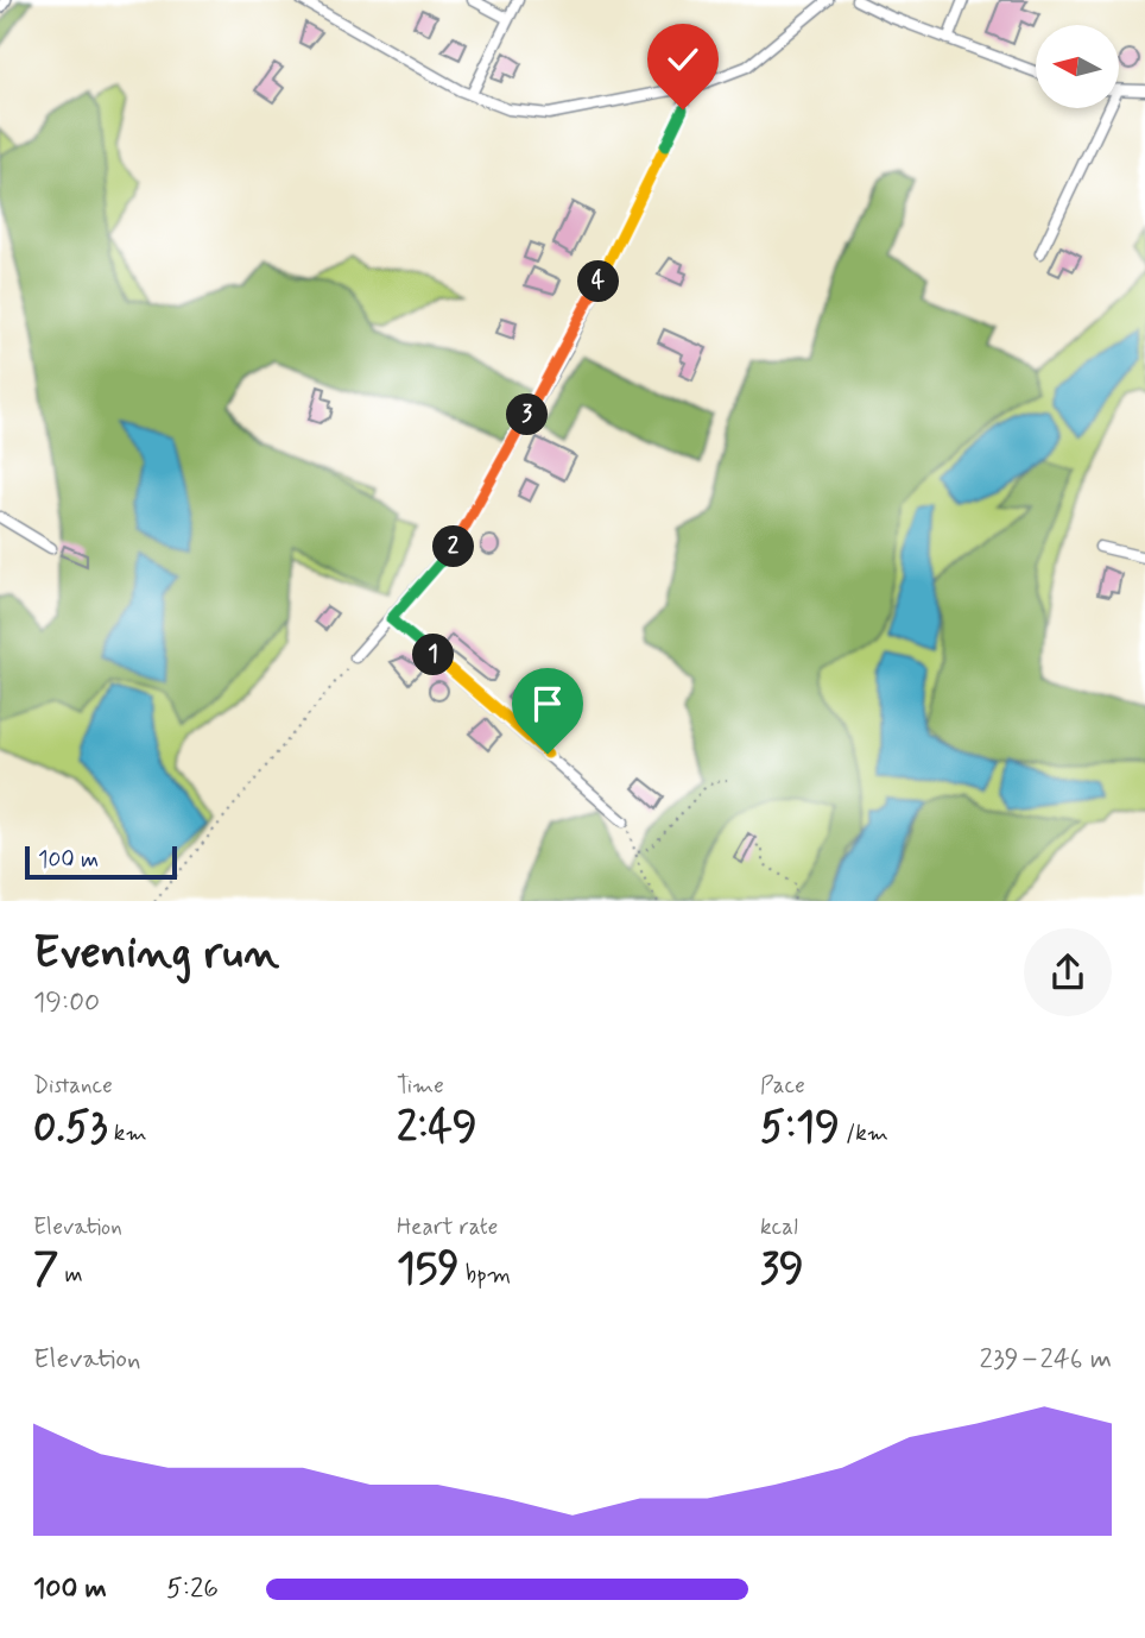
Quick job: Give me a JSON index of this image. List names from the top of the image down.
{
  "scale_bar": "100 m",
  "north": "left",
  "page": {
    "pins": [
      "4",
      "3",
      "2",
      "1"
    ],
    "scale": "100 m",
    "heading": ["Evening run", "19:00"],
    "stats": [
      ["Distance", "0.53 km"],
      ["Time", "2:49"],
      ["Pace", "5:19 /km"],
      ["Elevation", "7 m"],
      ["Heart rate", "159 bpm"],
      ["kcal", "39"]
    ],
    "chart": ["Elevation", "239–246 m"],
    "list": [
      {
        "name": "100 m",
        "note": "5:26"
      }
    ]
  }
}
